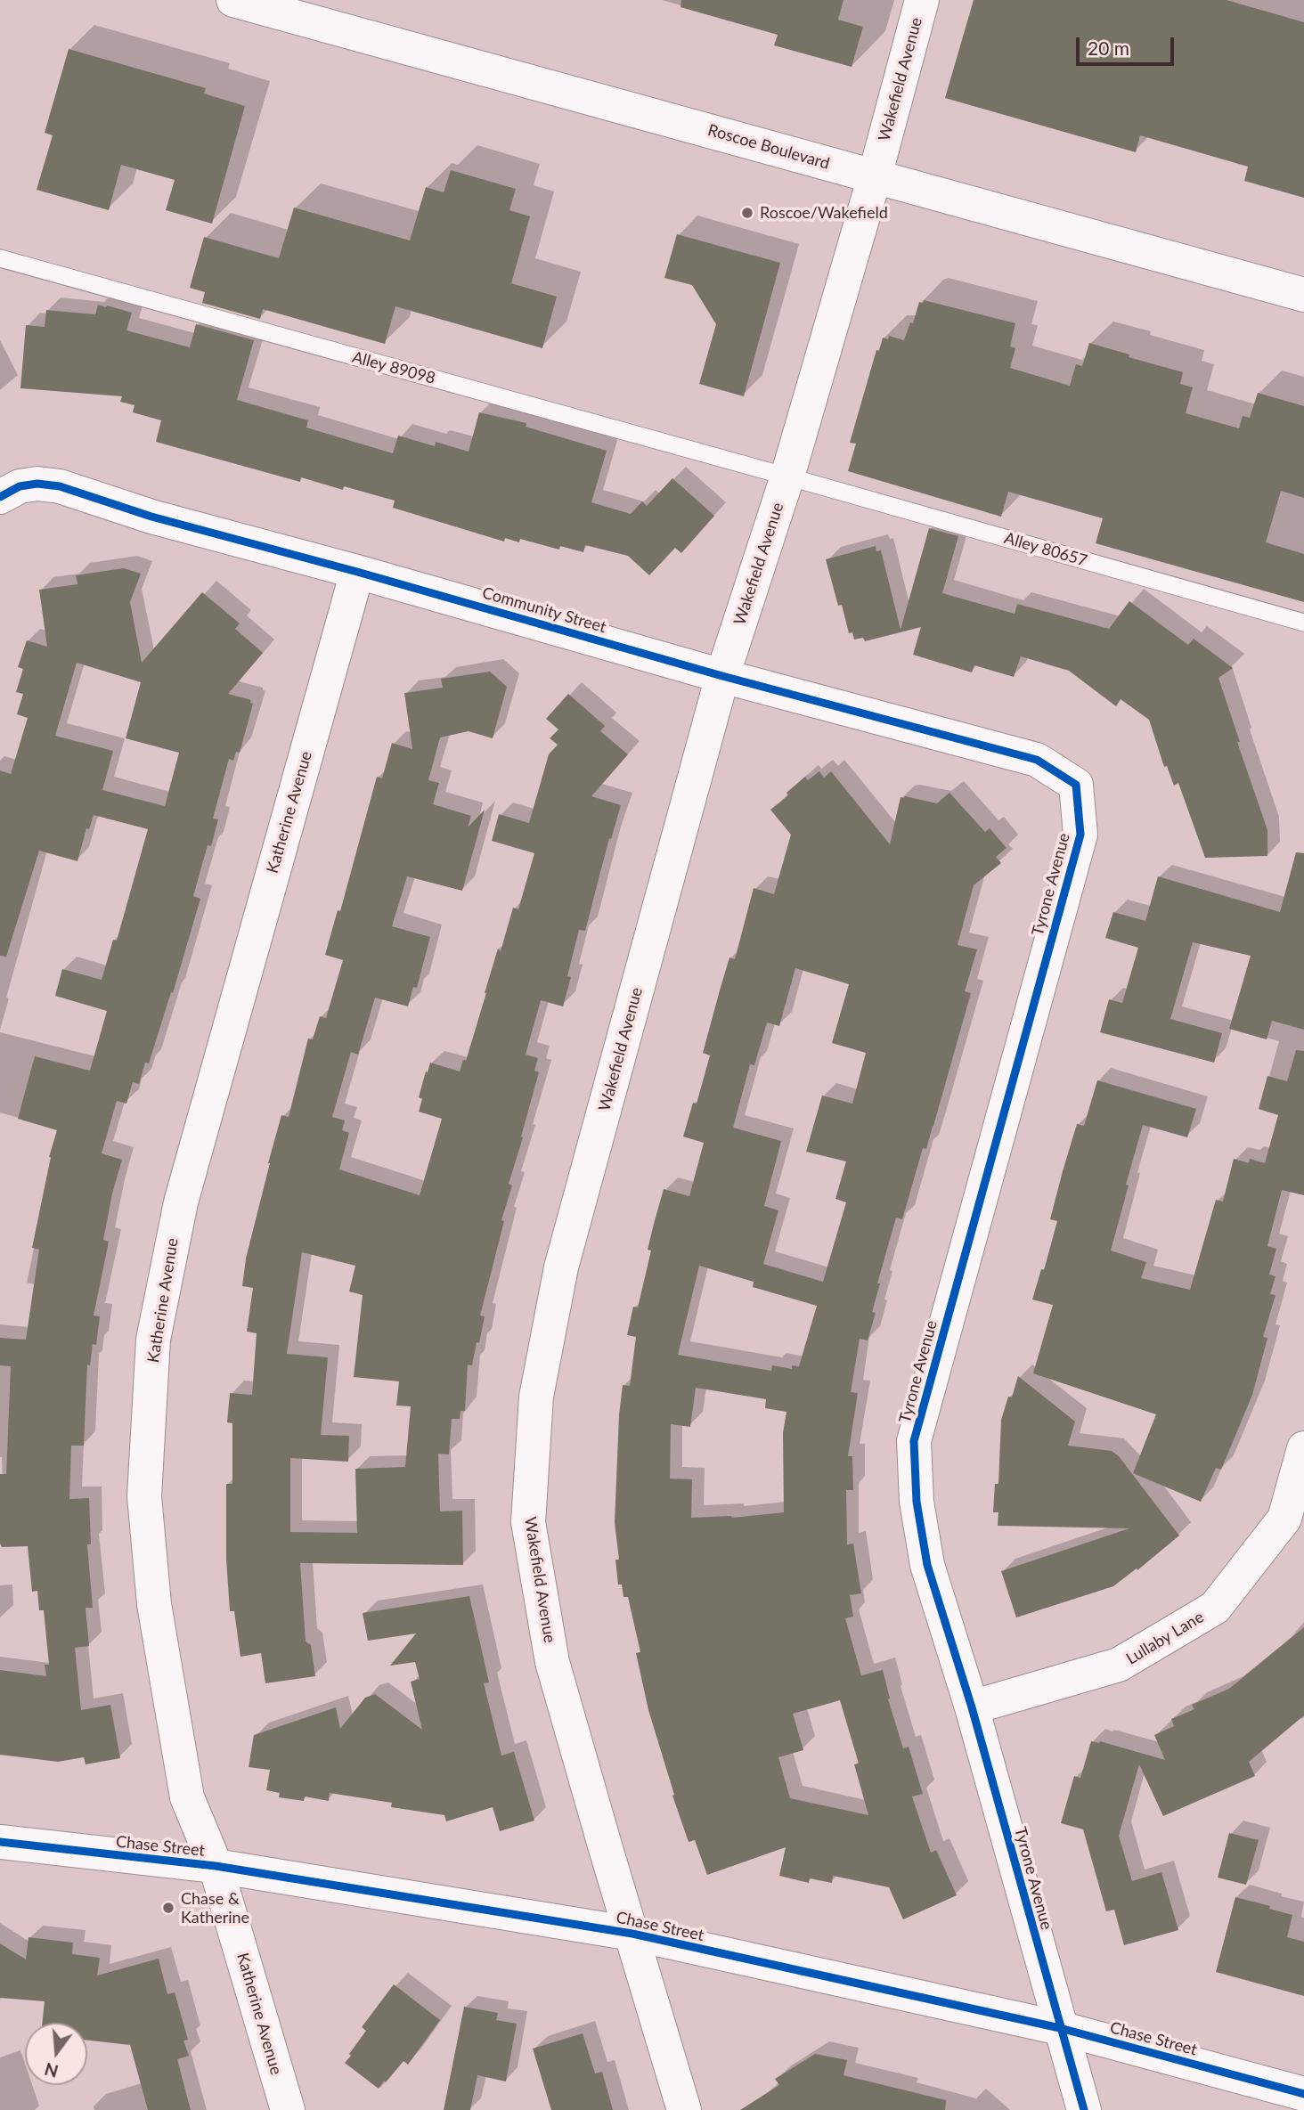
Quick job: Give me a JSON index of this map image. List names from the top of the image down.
{
  "streets": {
    "street": [
      "Wakefield Avenue",
      "Roscoe Boulevard",
      "Community Street",
      "Katherine Avenue",
      "Tyrone Avenue",
      "Lullaby Lane",
      "Chase Street"
    ],
    "lane": ["Alley 89098", "Alley 80657"]
  },
  "crossings": [
    ["Wakefield Avenue", "Roscoe Boulevard"],
    ["Wakefield Avenue", "Alley 89098"],
    ["Wakefield Avenue", "Alley 80657"],
    ["Wakefield Avenue", "Community Street"],
    ["Wakefield Avenue", "Chase Street"],
    ["Alley 89098", "Alley 80657"],
    ["Community Street", "Katherine Avenue"],
    ["Community Street", "Tyrone Avenue"],
    ["Katherine Avenue", "Chase Street"],
    ["Tyrone Avenue", "Lullaby Lane"],
    ["Tyrone Avenue", "Chase Street"]
  ],
  "places": ["Roscoe/Wakefield", "Chase & Katherine"],
  "scale_bar": "20 m",
  "north": "bottom"
}
